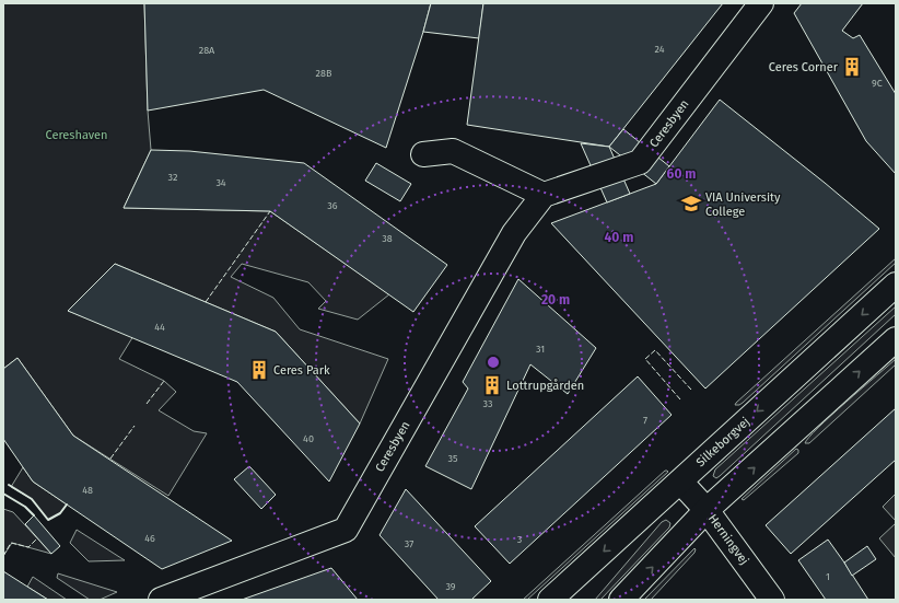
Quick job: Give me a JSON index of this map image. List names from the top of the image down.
{
  "streets": {
    "street": ["Ceresbyen", "Silkeborgvej", "Herningvej"]
  },
  "crossings": [
    ["Silkeborgvej", "Herningvej"]
  ],
  "parks": ["Cereshaven"],
  "places": {
    "building": ["Ceres Corner", "Ceres Park", "Lottrupgården"],
    "school or university": ["VIA University College"]
  },
  "house_numbers": [
    "24",
    "28A",
    "28B",
    "9C",
    "32",
    "34",
    "36",
    "38",
    "44",
    "31",
    "33",
    "7",
    "40",
    "35",
    "48",
    "46",
    "3",
    "37",
    "1",
    "39"
  ],
  "rings": ["60 m", "40 m", "20 m"]
}
